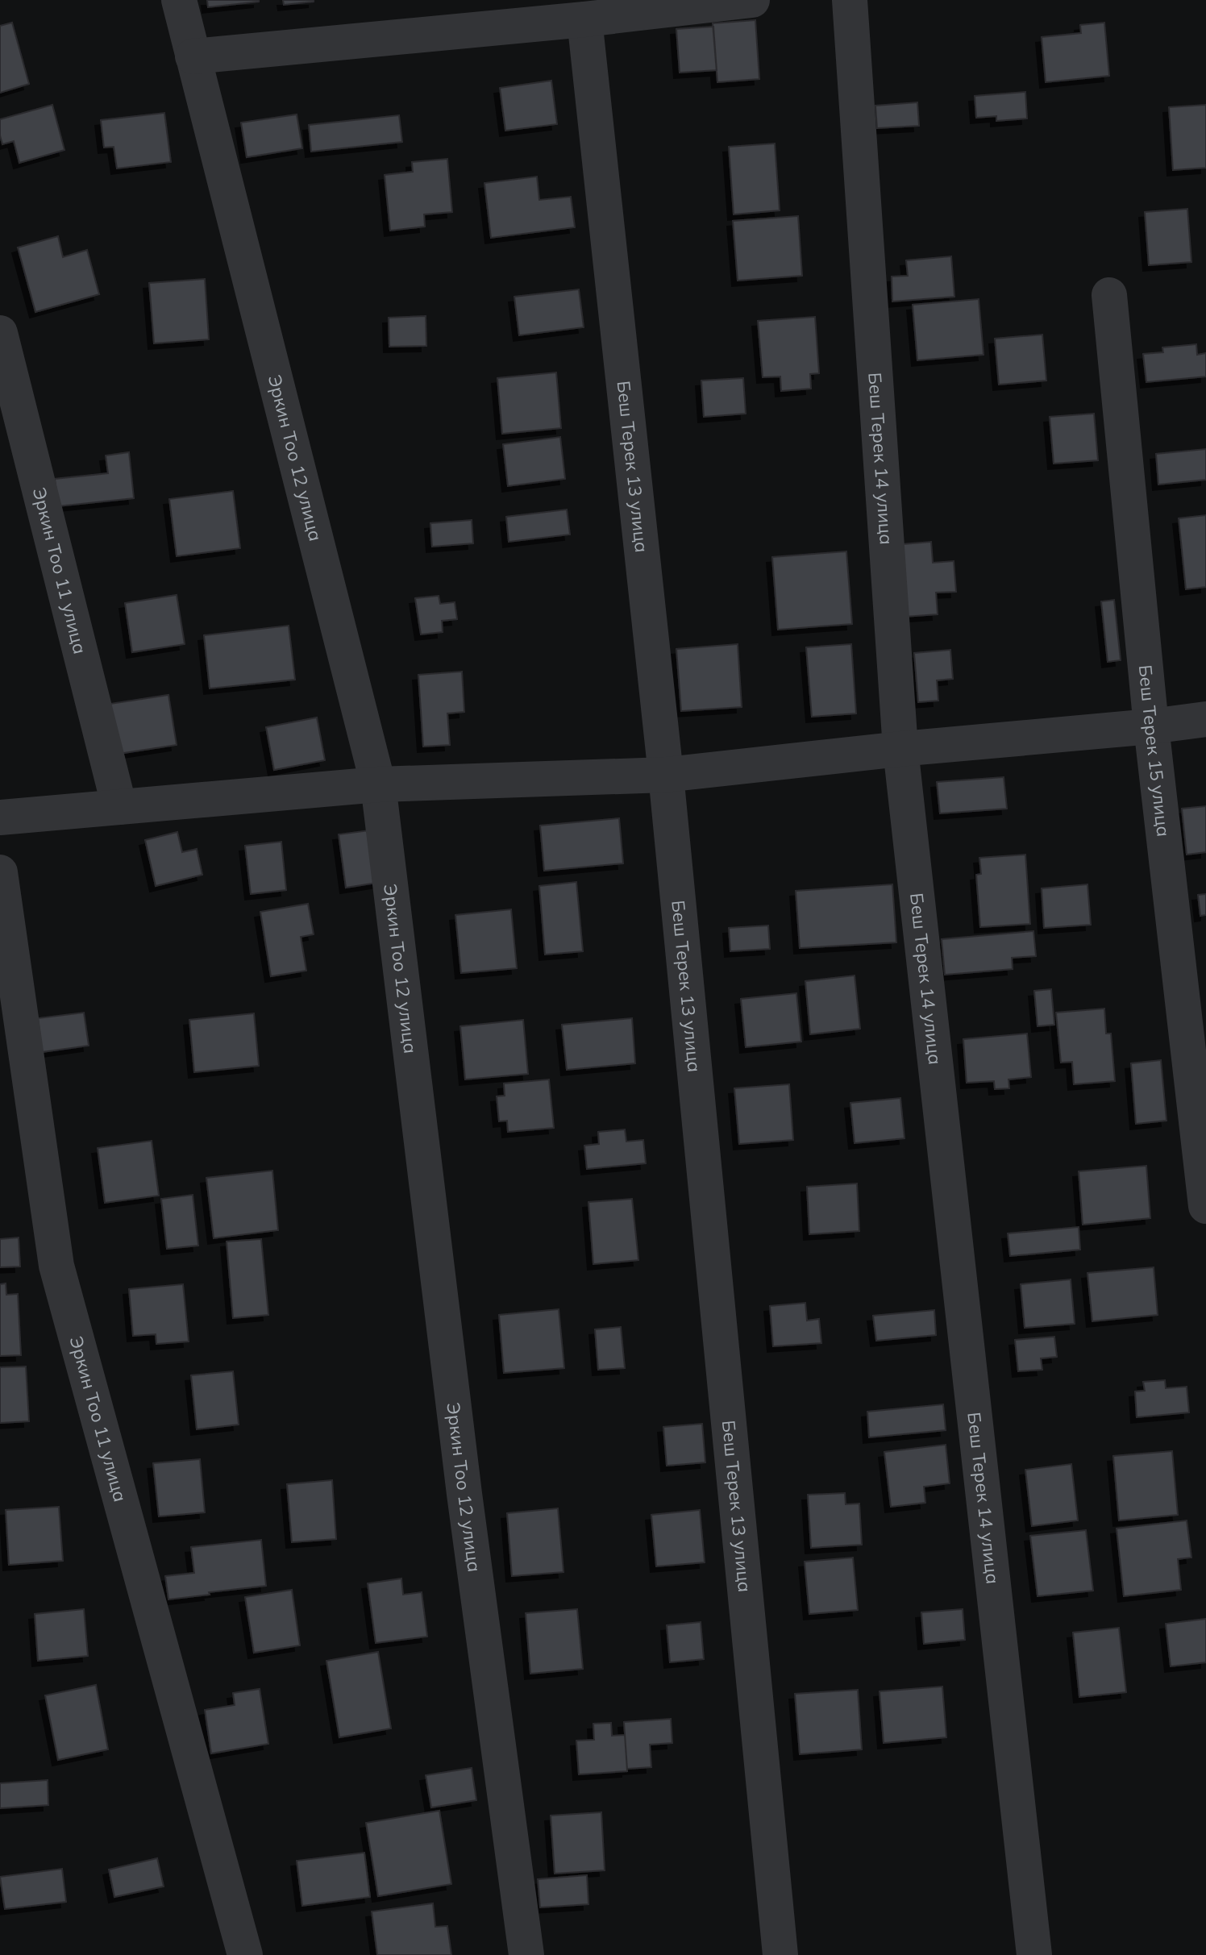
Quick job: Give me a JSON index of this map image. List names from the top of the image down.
{
  "streets": {
    "street": [
      "Эркин Тоо 12 улица",
      "Беш Терек 14 улица",
      "Беш Терек 13 улица",
      "Эркин Тоо 11 улица",
      "Беш Терек 15 улица"
    ]
  }
}
